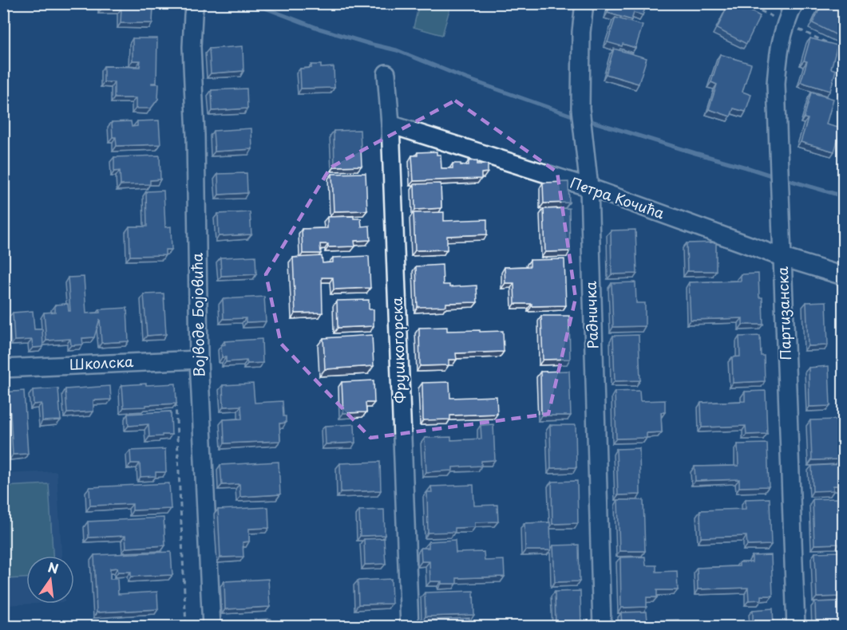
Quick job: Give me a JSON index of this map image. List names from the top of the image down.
{
  "streets": {
    "street": [
      "Петра Кочића",
      "Партизанска",
      "Војводе Бојовића",
      "Радничка",
      "Фрушкогорска",
      "Школска"
    ]
  },
  "crossings": [
    ["Петра Кочића", "Партизанска"],
    ["Петра Кочића", "Радничка"],
    ["Петра Кочића", "Фрушкогорска"],
    ["Војводе Бојовића", "Школска"]
  ],
  "north": "top"
}
